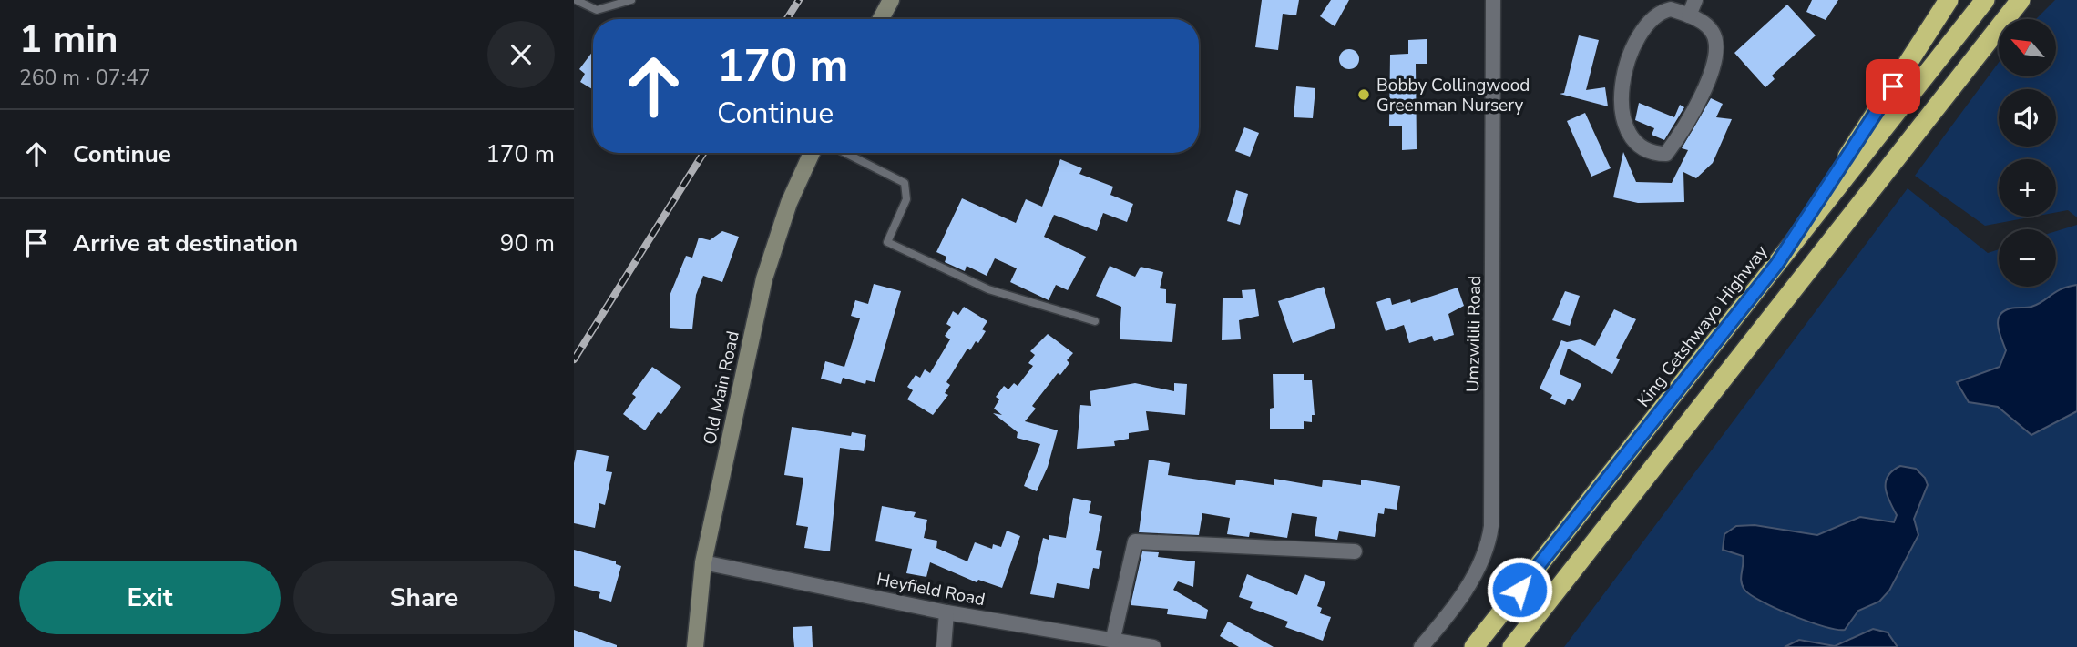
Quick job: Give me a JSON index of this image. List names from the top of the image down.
{
  "streets": {
    "highway": ["King Cetshwayo Highway"],
    "street": ["Umzwilili Road", "Old Main Road", "Heyfield Road"]
  },
  "crossings": [
    ["Old Main Road", "Heyfield Road"]
  ],
  "places": ["Bobby Collingwood Greenman Nursery"],
  "north": "top left",
  "page": {
    "heading": ["1 min", "260 m · 07:47"],
    "map_buttons": ["+", "−"],
    "turn": ["170 m", "Continue"],
    "list": [
      {
        "name": "Continue",
        "value": "170 m"
      },
      {
        "name": "Arrive at destination",
        "value": "90 m"
      }
    ],
    "buttons": ["Exit", "Share"]
  }
}
